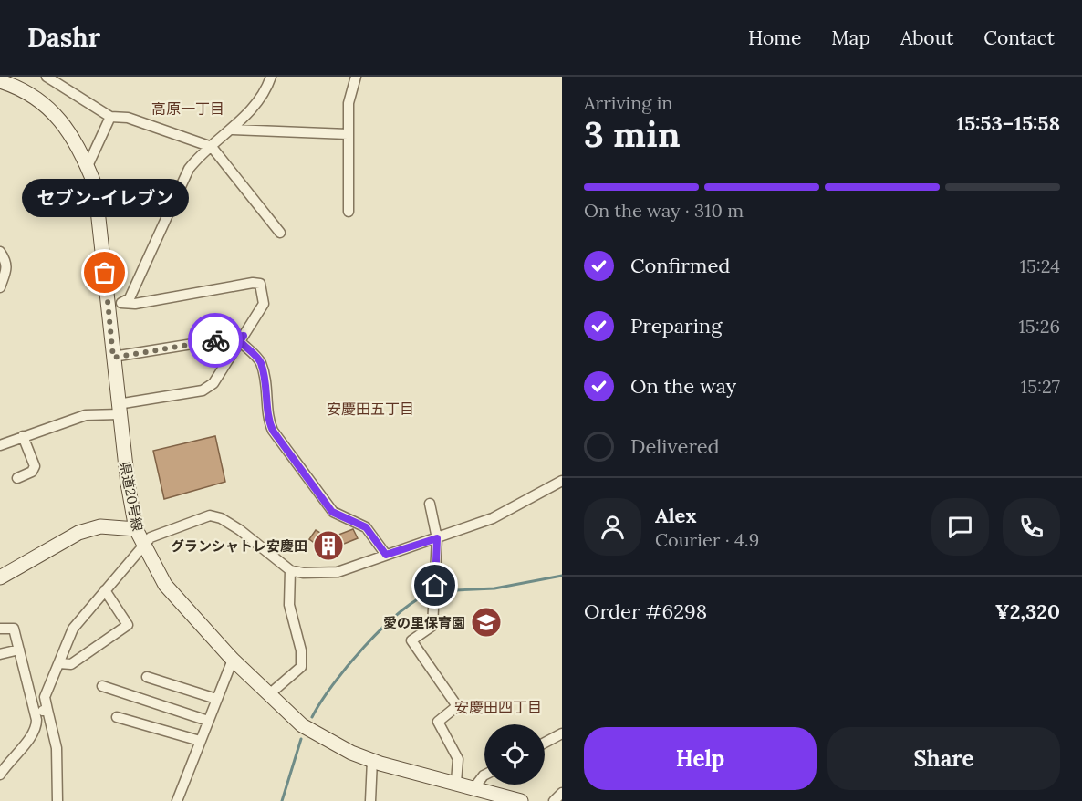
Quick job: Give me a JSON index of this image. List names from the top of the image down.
{
  "streets": {
    "main road": ["県道20号線"]
  },
  "districts": ["高原一丁目", "安慶田五丁目", "安慶田四丁目"],
  "places": {
    "other": ["セブン-イレブン"],
    "building": ["グランシャトレ安慶田"],
    "school or university": ["愛の里保育園"]
  },
  "page": {
    "header": "Dashr",
    "nav": [
      "Home",
      "Map",
      "About",
      "Contact"
    ],
    "heading": ["3 min", "Arriving in", "15:53–15:58"],
    "panel": [
      "Alex",
      "Courier · 4.9",
      "Order #6298",
      "¥2,320"
    ],
    "bar": "On the way · 310 m",
    "bubble": "セブン-イレブン",
    "list": [
      ["Confirmed", "15:24"],
      ["Preparing", "15:26"],
      ["On the way", "15:27"],
      "Delivered"
    ],
    "buttons": ["Help", "Share"]
  }
}
